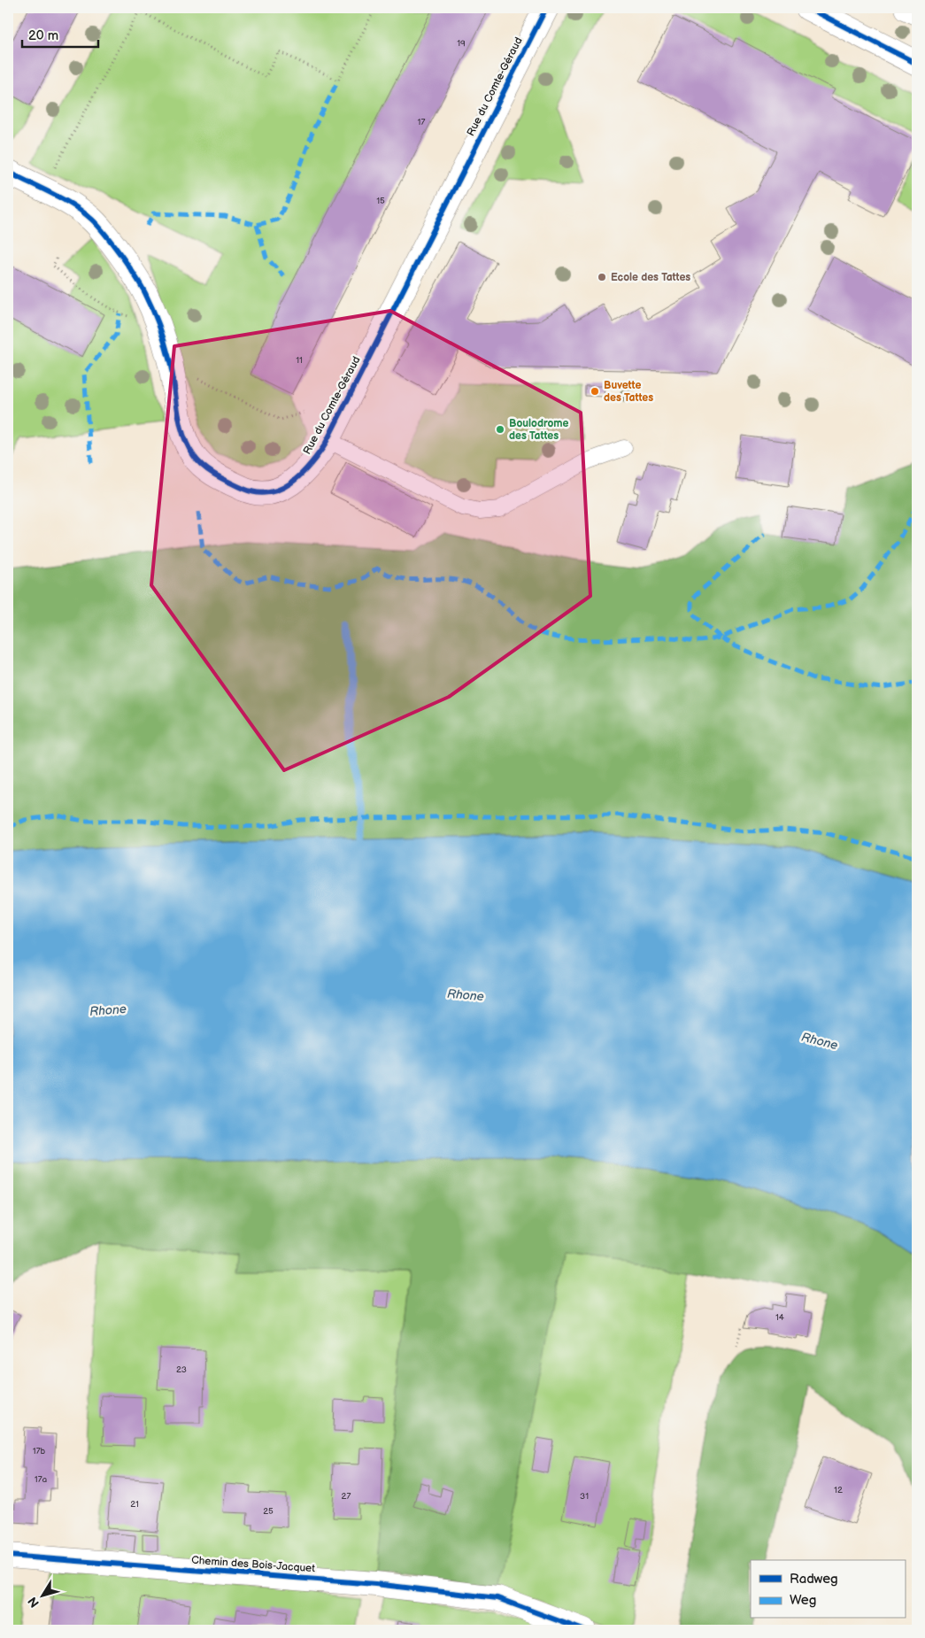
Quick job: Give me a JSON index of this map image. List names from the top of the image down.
{
  "streets": {
    "street": ["Rue du Comte-Géraud", "Chemin des Bois-Jacquet"]
  },
  "water": ["Rhone"],
  "places": ["Ecole des Tattes", "Buvette des Tattes", "Boulodrome des Tattes"],
  "house_numbers": [
    "19",
    "17",
    "15",
    "11",
    "14",
    "23",
    "17b",
    "17a",
    "12",
    "27",
    "31",
    "21",
    "25"
  ],
  "legend": ["Radweg", "Weg"],
  "scale_bar": "20 m",
  "north": "bottom left"
}
